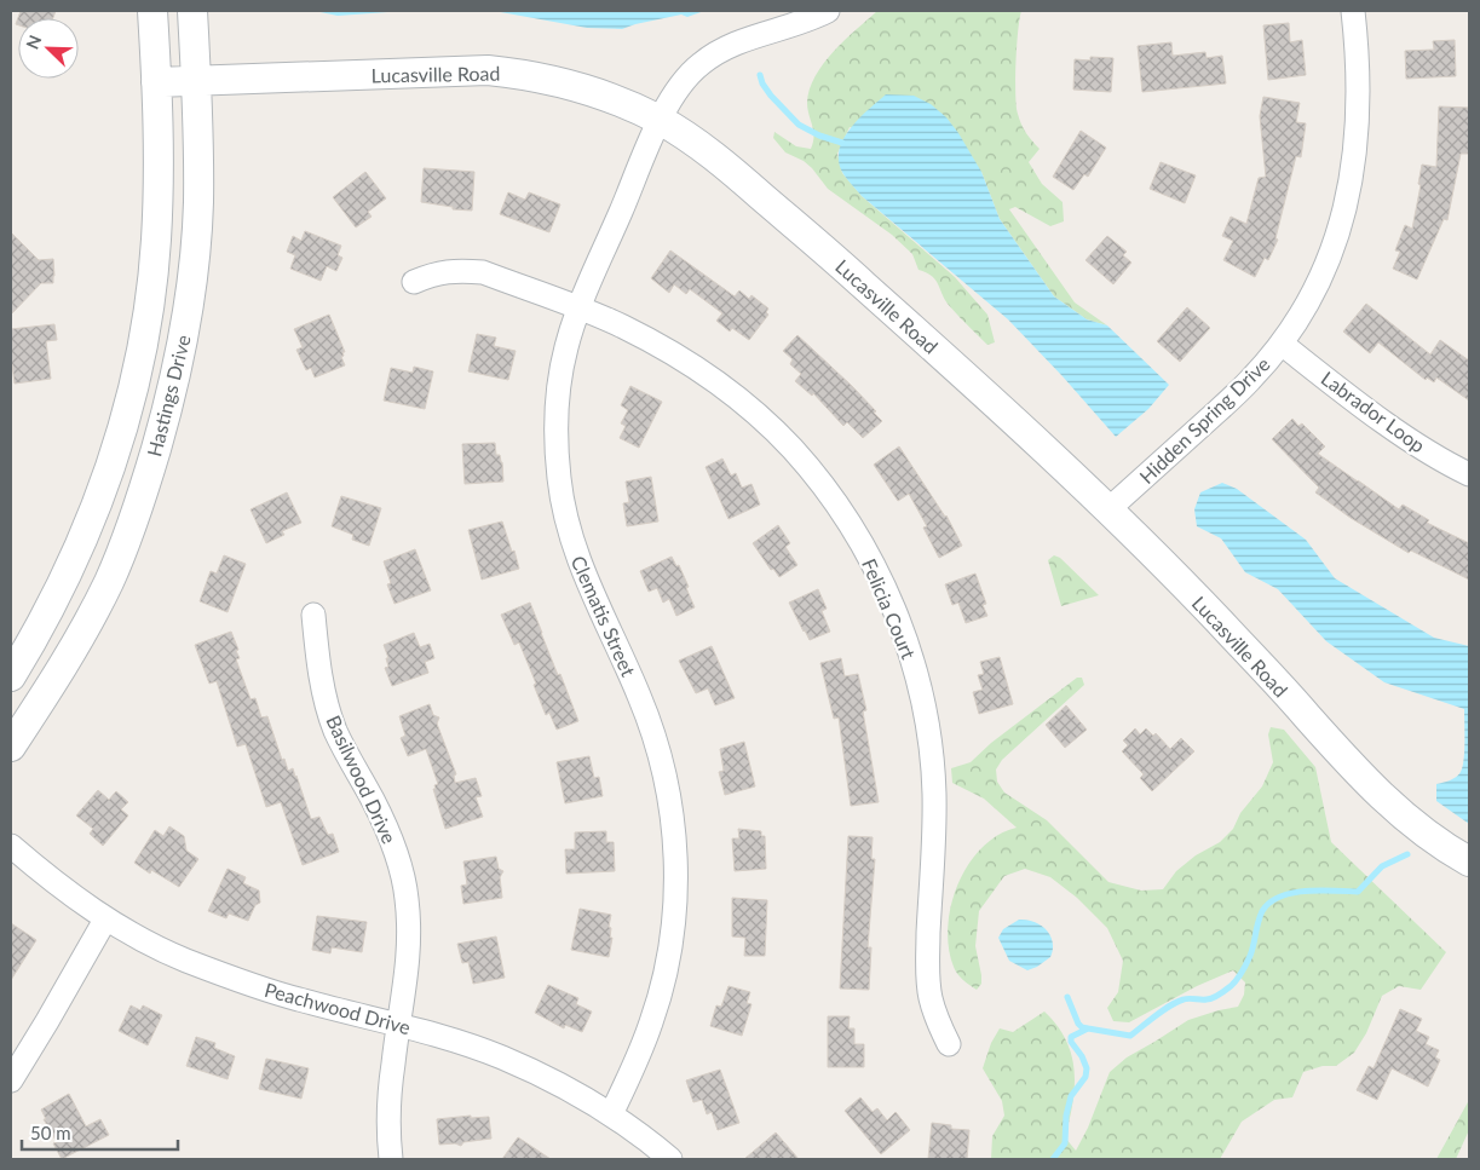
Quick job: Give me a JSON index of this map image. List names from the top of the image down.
{
  "streets": {
    "street": [
      "Lucasville Road",
      "Hastings Drive",
      "Labrador Loop",
      "Hidden Spring Drive",
      "Felicia Court",
      "Clematis Street",
      "Basilwood Drive",
      "Peachwood Drive"
    ]
  },
  "crossings": [
    ["Lucasville Road", "Hastings Drive"],
    ["Lucasville Road", "Hidden Spring Drive"],
    ["Lucasville Road", "Clematis Street"],
    ["Labrador Loop", "Hidden Spring Drive"],
    ["Felicia Court", "Clematis Street"],
    ["Clematis Street", "Peachwood Drive"],
    ["Basilwood Drive", "Peachwood Drive"]
  ],
  "scale_bar": "50 m",
  "north": "top left"
}
